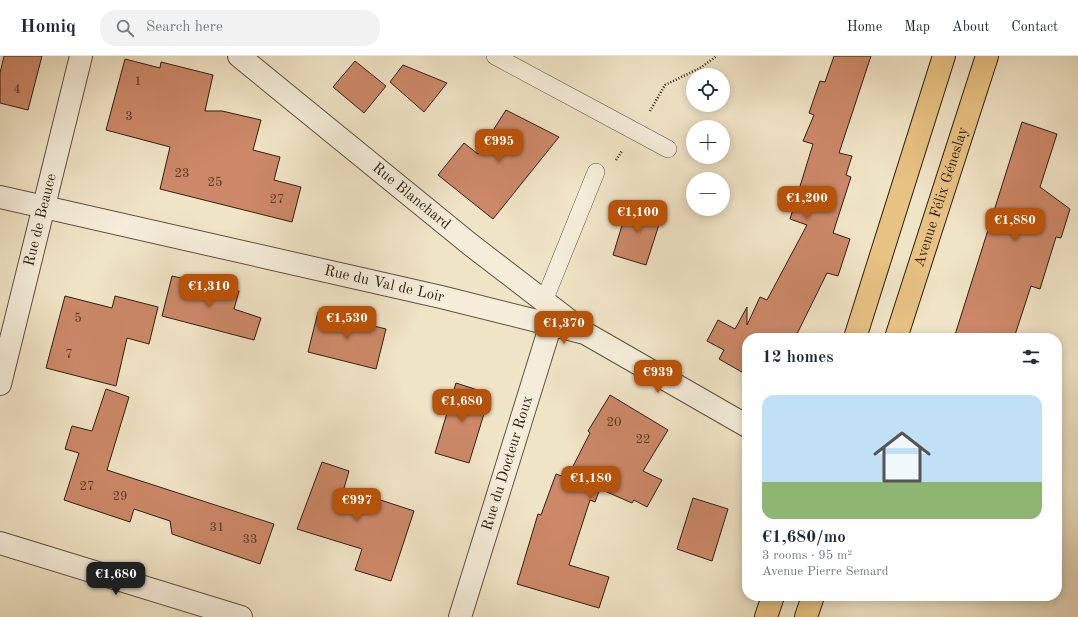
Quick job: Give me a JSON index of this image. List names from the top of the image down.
{
  "streets": {
    "main road": ["Avenue Félix Géneslay"],
    "street": [
      "Rue Blanchard",
      "Rue de Beauce",
      "Rue du Val de Loir",
      "Rue du Docteur Roux"
    ]
  },
  "crossings": [
    ["Rue Blanchard", "Rue du Val de Loir"],
    ["Rue Blanchard", "Rue du Docteur Roux"],
    ["Rue de Beauce", "Rue du Val de Loir"],
    ["Rue du Val de Loir", "Rue du Docteur Roux"]
  ],
  "house_numbers": [
    "1",
    "4",
    "3",
    "23",
    "25",
    "27",
    "5",
    "7",
    "20",
    "22",
    "27",
    "29",
    "31",
    "33"
  ],
  "page": {
    "header": "Homiq",
    "search": "Search here",
    "nav": [
      "Home",
      "Map",
      "About",
      "Contact"
    ],
    "map_buttons": ["+", "−"],
    "price": [
      "€995",
      "€1,200",
      "€1,100",
      "€1,880",
      "€1,310",
      "€1,530",
      "€1,370",
      "€939",
      "€1,680",
      "€1,180",
      "€997",
      "€1,680"
    ],
    "heading": "12 homes",
    "list": [
      {
        "name": "€1,680/mo",
        "note": "3 rooms · 95 m² · Avenue Pierre Semard"
      }
    ]
  }
}
